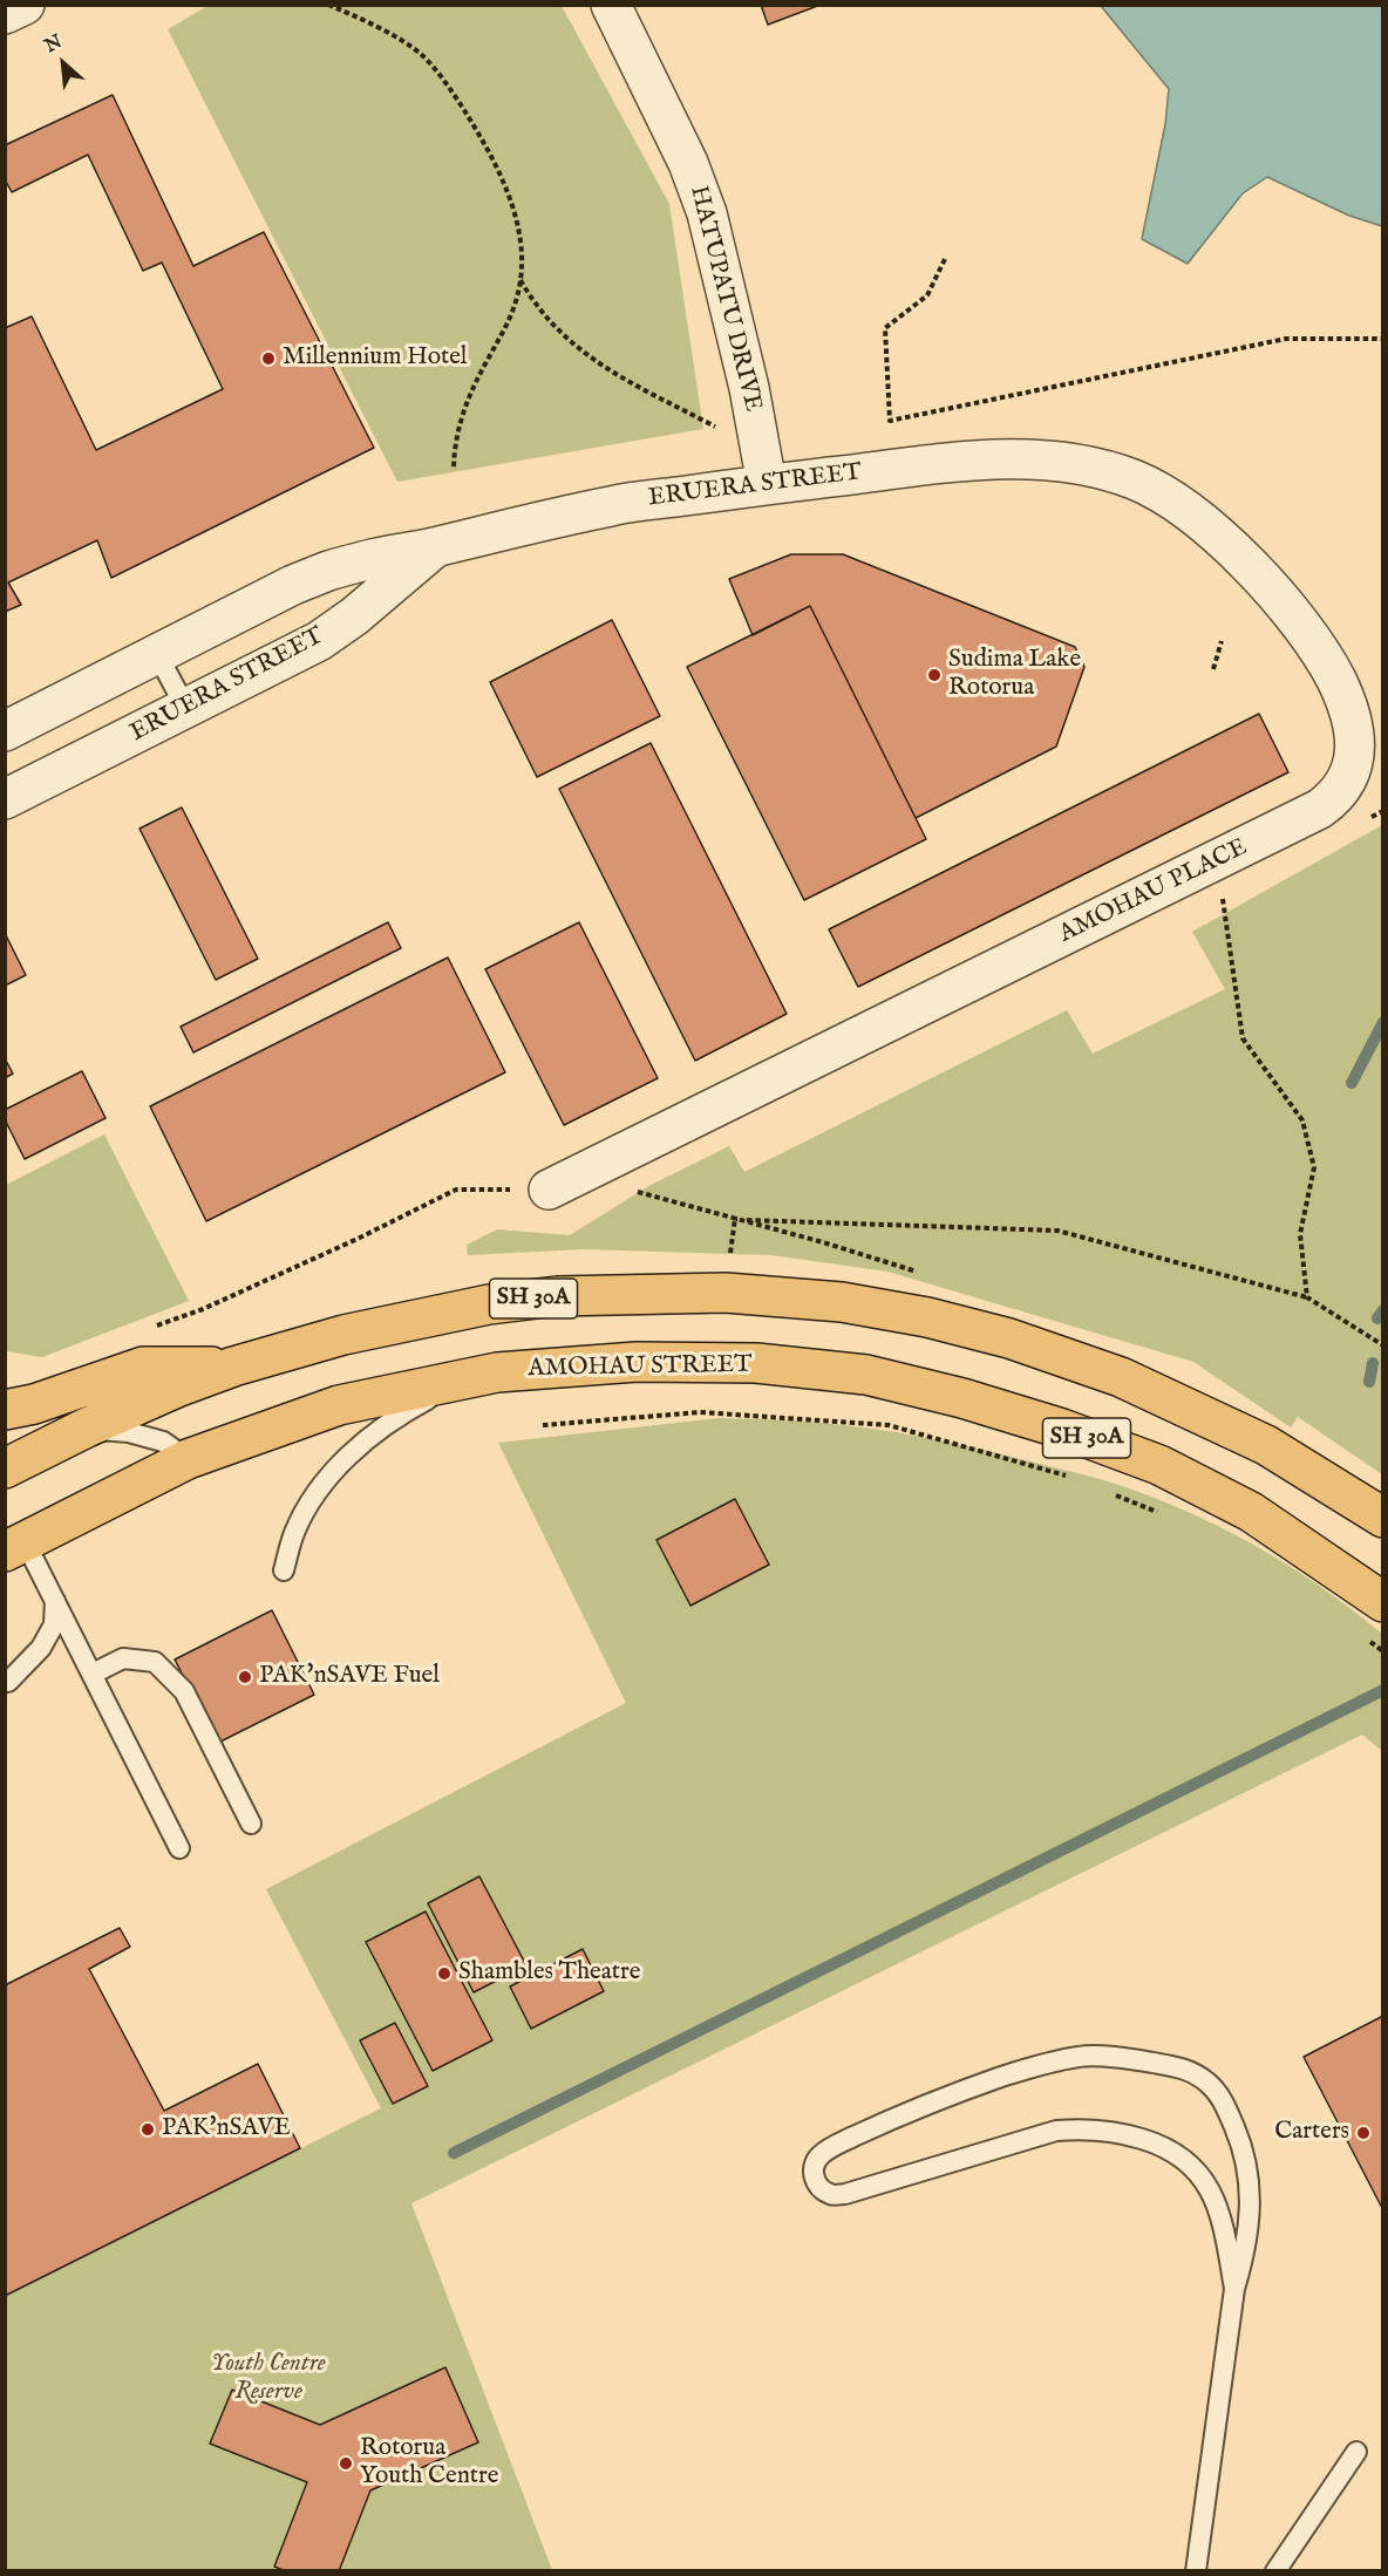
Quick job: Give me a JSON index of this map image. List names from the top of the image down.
{
  "streets": {
    "main road": ["SH 30A", "AMOHAU STREET"],
    "street": ["HATUPATU DRIVE", "ERUERA STREET", "AMOHAU PLACE"]
  },
  "crossings": [
    ["HATUPATU DRIVE", "ERUERA STREET"],
    ["ERUERA STREET", "AMOHAU PLACE"]
  ],
  "parks": ["Youth Centre Reserve"],
  "places": [
    "Millennium Hotel",
    "Sudima Lake Rotorua",
    "PAK'nSAVE Fuel",
    "Shambles Theatre",
    "PAK'nSAVE",
    "Carters",
    "Rotorua Youth Centre"
  ],
  "north": "top left"
}
